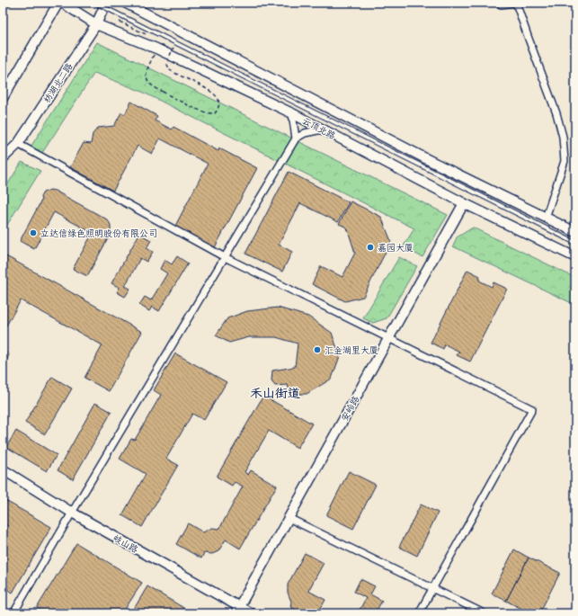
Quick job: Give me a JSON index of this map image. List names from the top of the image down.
{
  "streets": {
    "main road": [
      "枋湖北二路",
      "云顶北路",
      "安岭路",
      "岐山路"
    ]
  },
  "crossings": [
    ["枋湖北二路", "云顶北路"],
    ["云顶北路", "安岭路"],
    ["安岭路", "岐山路"]
  ],
  "districts": ["禾山街道"],
  "places": ["立达信绿色照明股份有限公司", "嘉园大厦", "汇金湖里大厦"]
}
